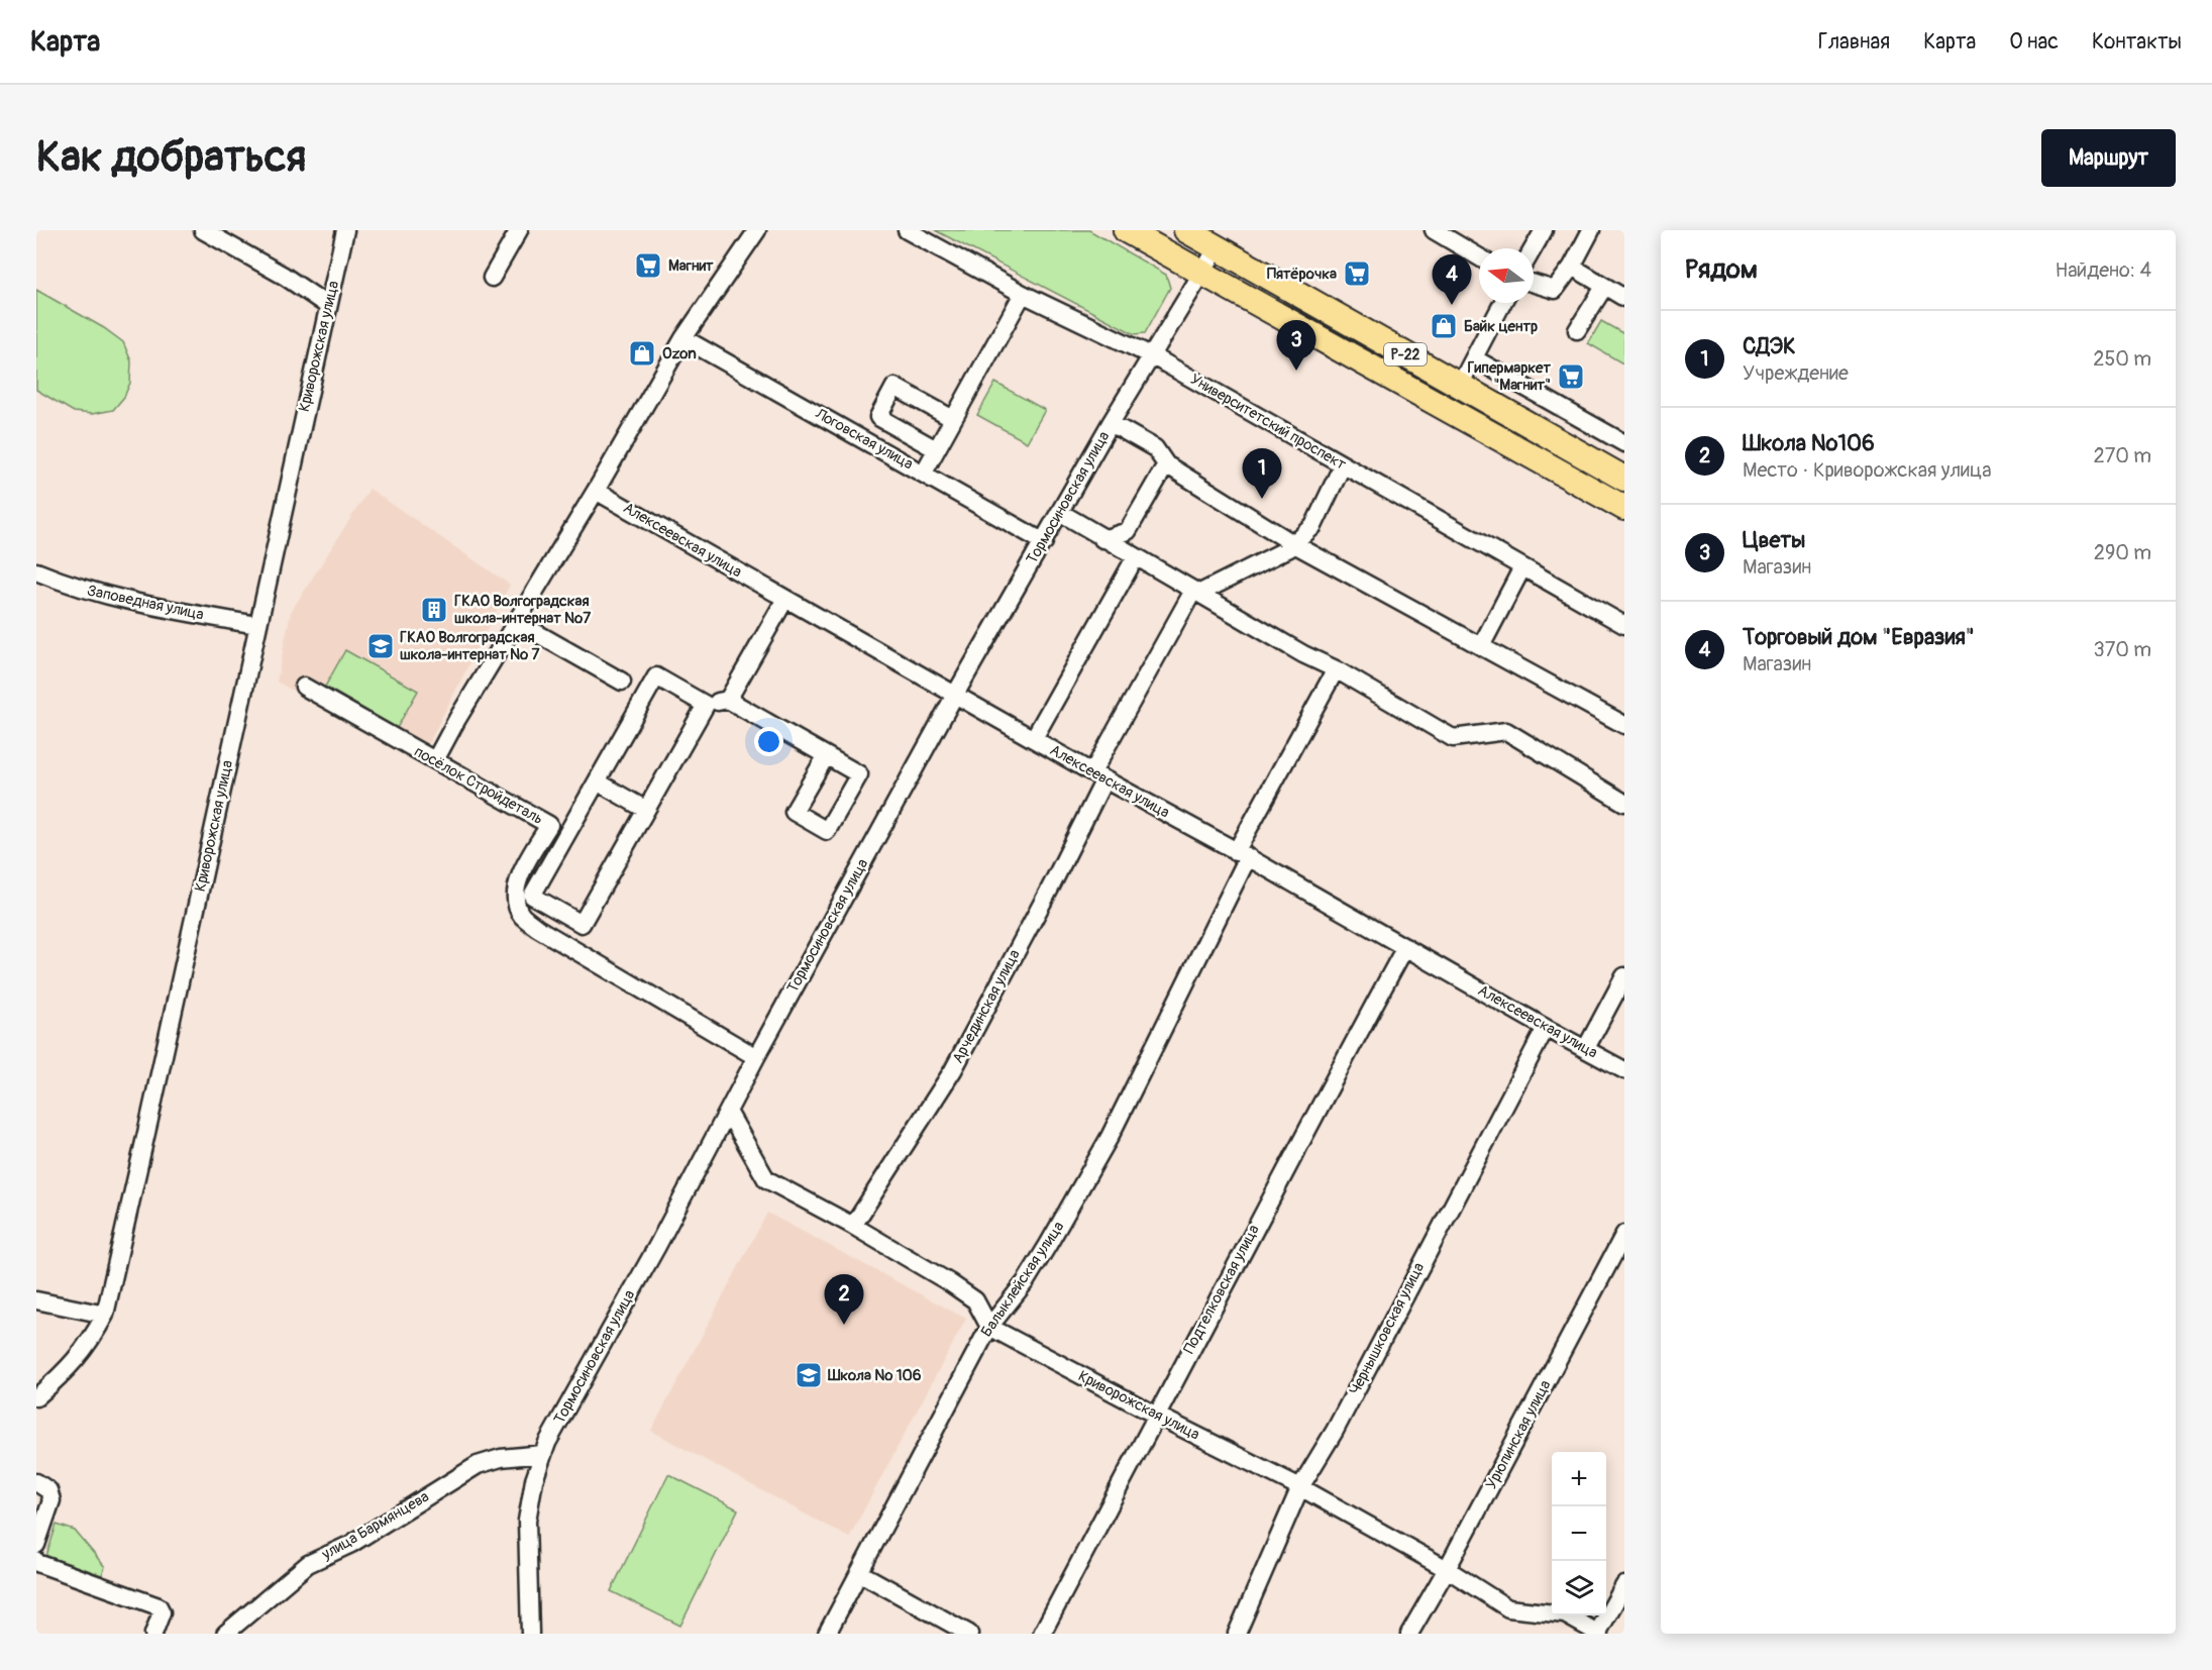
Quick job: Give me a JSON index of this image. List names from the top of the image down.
{
  "streets": {
    "highway": ["Р-22"],
    "street": [
      "Криворожская улица",
      "Университетский проспект",
      "Логовская улица",
      "Тормосиновская улица",
      "Алексеевская улица",
      "Заповедная улица",
      "посёлок Стройдеталь",
      "Арчединская улица",
      "Балыклейская улица",
      "Подтелковская улица",
      "Чернышковская улица",
      "Урюпинская улица",
      "улица Бармянцева"
    ]
  },
  "crossings": [
    ["Криворожская улица", "Заповедная улица"],
    ["Криворожская улица", "Балыклейская улица"],
    ["Криворожская улица", "Подтелковская улица"],
    ["Криворожская улица", "Чернышковская улица"],
    ["Криворожская улица", "Урюпинская улица"],
    ["Р-22", "Тормосиновская улица"],
    ["Университетский проспект", "Тормосиновская улица"],
    ["Логовская улица", "Тормосиновская улица"],
    ["Тормосиновская улица", "Алексеевская улица"],
    ["Тормосиновская улица", "посёлок Стройдеталь"],
    ["Тормосиновская улица", "улица Бармянцева"],
    ["Алексеевская улица", "Арчединская улица"],
    ["Алексеевская улица", "Балыклейская улица"],
    ["Алексеевская улица", "Подтелковская улица"],
    ["Алексеевская улица", "Чернышковская улица"]
  ],
  "places": {
    "supermarket": ["Магнит", "Пятёрочка", "Гипермаркет \"Магнит\""],
    "shop": ["Байк центр", "Ozon"],
    "building": ["ГКАО Волгоградская школа-интернат №7"],
    "school or university": ["ГКАО Волгоградская школа-интернат № 7", "Школа № 106"]
  },
  "north": "left",
  "page": {
    "header": "Карта",
    "nav": [
      "Главная",
      "Карта",
      "О нас",
      "Контакты"
    ],
    "buttons": "Маршрут",
    "title": "Как добраться",
    "heading": ["Рядом", "Найдено: 4"],
    "pins": [
      "4",
      "3",
      "1",
      "2"
    ],
    "list": [
      {
        "mark": "1",
        "name": "СДЭК",
        "note": "Учреждение",
        "value": "250 m"
      },
      {
        "mark": "2",
        "name": "Школа №106",
        "note": "Место · Криворожская улица",
        "value": "270 m"
      },
      {
        "mark": "3",
        "name": "Цветы",
        "note": "Магазин",
        "value": "290 m"
      },
      {
        "mark": "4",
        "name": "Торговый дом \"Евразия\"",
        "note": "Магазин",
        "value": "370 m"
      }
    ],
    "map_buttons": ["+", "−"]
  }
}
